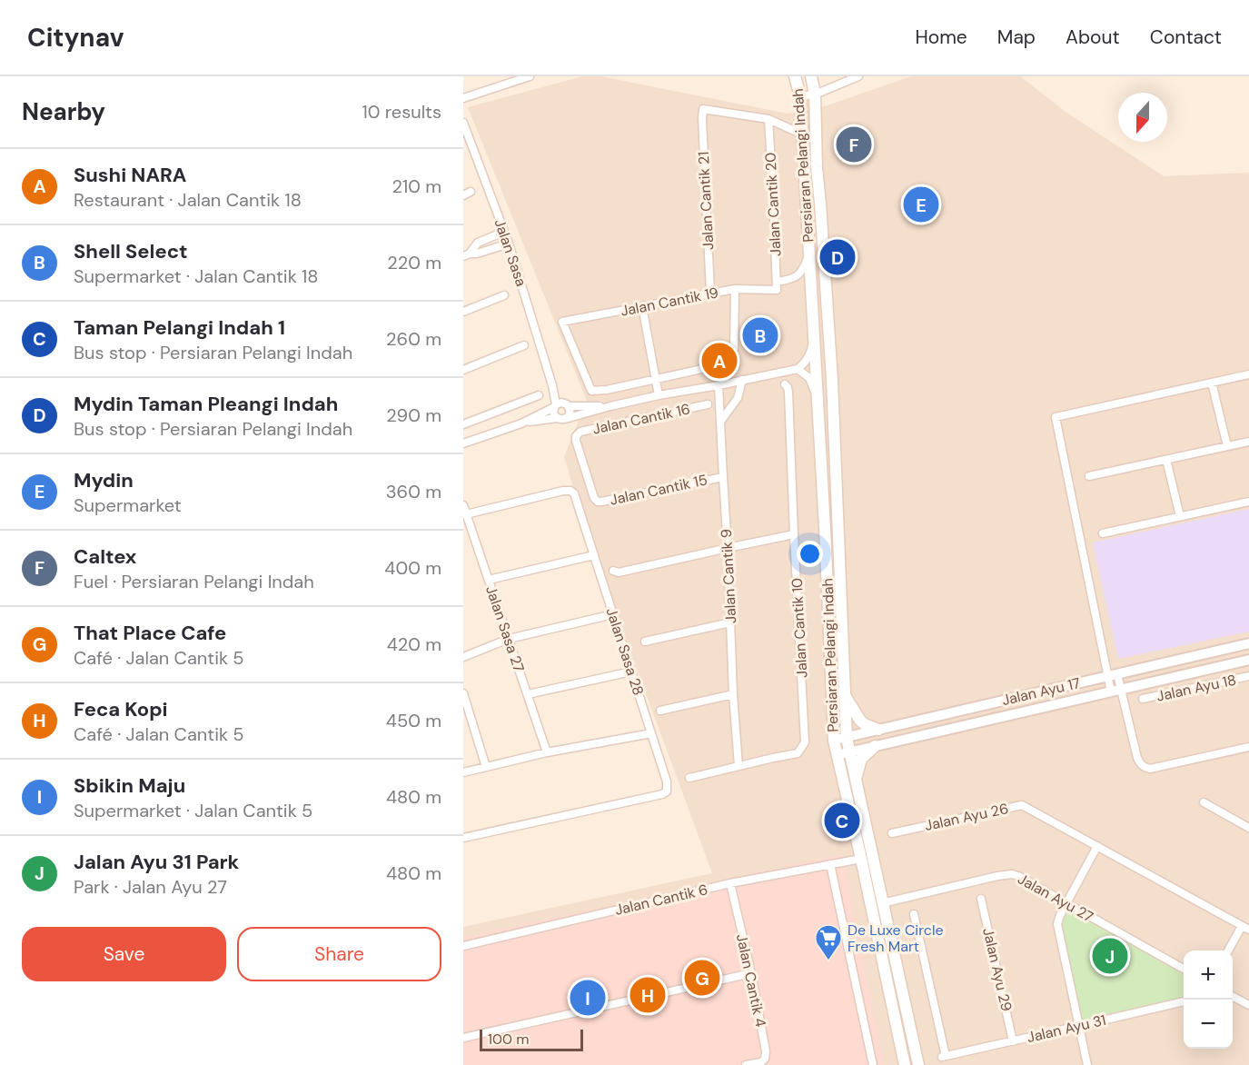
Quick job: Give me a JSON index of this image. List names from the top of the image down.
{
  "streets": {
    "main road": ["Persiaran Pelangi Indah"],
    "street": [
      "Jalan Cantik 21",
      "Jalan Cantik 20",
      "Jalan Sasa",
      "Jalan Cantik 19",
      "Jalan Cantik 16",
      "Jalan Cantik 15",
      "Jalan Cantik 9",
      "Jalan Cantik 10",
      "Jalan Sasa 27",
      "Jalan Sasa 28",
      "Jalan Ayu 18",
      "Jalan Ayu 17",
      "Jalan Ayu 26",
      "Jalan Ayu 27",
      "Jalan Cantik 6",
      "Jalan Ayu 29",
      "Jalan Cantik 4",
      "Jalan Ayu 31"
    ]
  },
  "crossings": [
    ["Persiaran Pelangi Indah", "Jalan Ayu 17"],
    ["Persiaran Pelangi Indah", "Jalan Ayu 27"],
    ["Persiaran Pelangi Indah", "Jalan Cantik 6"],
    ["Jalan Cantik 21", "Jalan Cantik 20"],
    ["Jalan Cantik 21", "Jalan Cantik 19"],
    ["Jalan Cantik 20", "Jalan Cantik 19"],
    ["Jalan Cantik 16", "Jalan Cantik 15"],
    ["Jalan Cantik 15", "Jalan Cantik 9"],
    ["Jalan Cantik 9", "Jalan Cantik 10"],
    ["Jalan Sasa 27", "Jalan Sasa 28"],
    ["Jalan Cantik 6", "Jalan Cantik 4"],
    ["Jalan Ayu 29", "Jalan Ayu 31"]
  ],
  "places": {
    "supermarket": ["De Luxe Circle Fresh Mart"]
  },
  "scale_bar": "100 m",
  "north": "bottom",
  "page": {
    "header": "Citynav",
    "nav": [
      "Home",
      "Map",
      "About",
      "Contact"
    ],
    "heading": ["Nearby", "10 results"],
    "pins": [
      "F",
      "E",
      "D",
      "B",
      "A",
      "C",
      "J",
      "G",
      "H",
      "I"
    ],
    "list": [
      {
        "mark": "A",
        "name": "Sushi NARA",
        "note": "Restaurant · Jalan Cantik 18",
        "value": "210 m"
      },
      {
        "mark": "B",
        "name": "Shell Select",
        "note": "Supermarket · Jalan Cantik 18",
        "value": "220 m"
      },
      {
        "mark": "C",
        "name": "Taman Pelangi Indah 1",
        "note": "Bus stop · Persiaran Pelangi Indah",
        "value": "260 m"
      },
      {
        "mark": "D",
        "name": "Mydin Taman Pleangi Indah",
        "note": "Bus stop · Persiaran Pelangi Indah",
        "value": "290 m"
      },
      {
        "mark": "E",
        "name": "Mydin",
        "note": "Supermarket",
        "value": "360 m"
      },
      {
        "mark": "F",
        "name": "Caltex",
        "note": "Fuel · Persiaran Pelangi Indah",
        "value": "400 m"
      },
      {
        "mark": "G",
        "name": "That Place Cafe",
        "note": "Café · Jalan Cantik 5",
        "value": "420 m"
      },
      {
        "mark": "H",
        "name": "Feca Kopi",
        "note": "Café · Jalan Cantik 5",
        "value": "450 m"
      },
      {
        "mark": "I",
        "name": "Sbikin Maju",
        "note": "Supermarket · Jalan Cantik 5",
        "value": "480 m"
      },
      {
        "mark": "J",
        "name": "Jalan Ayu 31 Park",
        "note": "Park · Jalan Ayu 27",
        "value": "480 m"
      }
    ],
    "buttons": ["Save", "Share"],
    "map_buttons": ["+", "−"],
    "scale": "100 m"
  }
}
